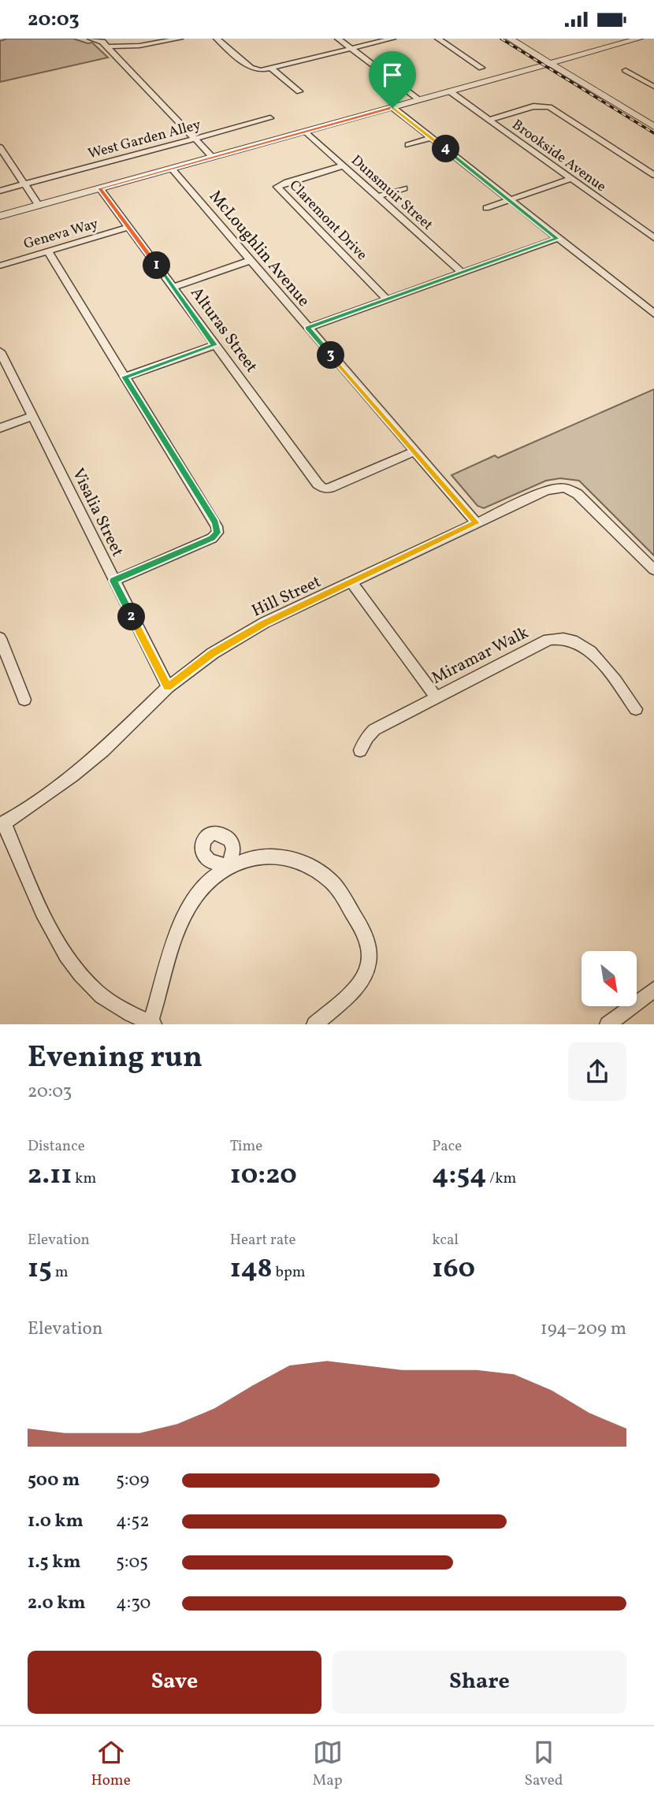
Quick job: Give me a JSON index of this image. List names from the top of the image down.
{
  "streets": {
    "street": [
      "West Garden Alley",
      "Brookside Avenue",
      "Dunsmuir Street",
      "Claremont Drive",
      "Geneva Way",
      "McLoughlin Avenue",
      "Alturas Street",
      "Visalia Street",
      "Hill Street",
      "Miramar Walk"
    ]
  },
  "crossings": [
    ["Dunsmuir Street", "Claremont Drive"],
    ["Geneva Way", "Alturas Street"],
    ["McLoughlin Avenue", "Alturas Street"],
    ["McLoughlin Avenue", "Hill Street"],
    ["Visalia Street", "Hill Street"]
  ],
  "north": "bottom right",
  "page": {
    "status": "20:03",
    "pins": [
      "4",
      "1",
      "3",
      "2"
    ],
    "heading": ["Evening run", "20:03"],
    "stats": [
      ["Distance", "2.11 km"],
      ["Time", "10:20"],
      ["Pace", "4:54 /km"],
      ["Elevation", "15 m"],
      ["Heart rate", "148 bpm"],
      ["kcal", "160"]
    ],
    "chart": ["Elevation", "194–209 m"],
    "list": [
      {
        "name": "500 m",
        "note": "5:09"
      },
      {
        "name": "1.0 km",
        "note": "4:52"
      },
      {
        "name": "1.5 km",
        "note": "5:05"
      },
      {
        "name": "2.0 km",
        "note": "4:30"
      }
    ],
    "buttons": ["Save", "Share"],
    "tabs": ["Home", "Map", "Saved"]
  }
}
